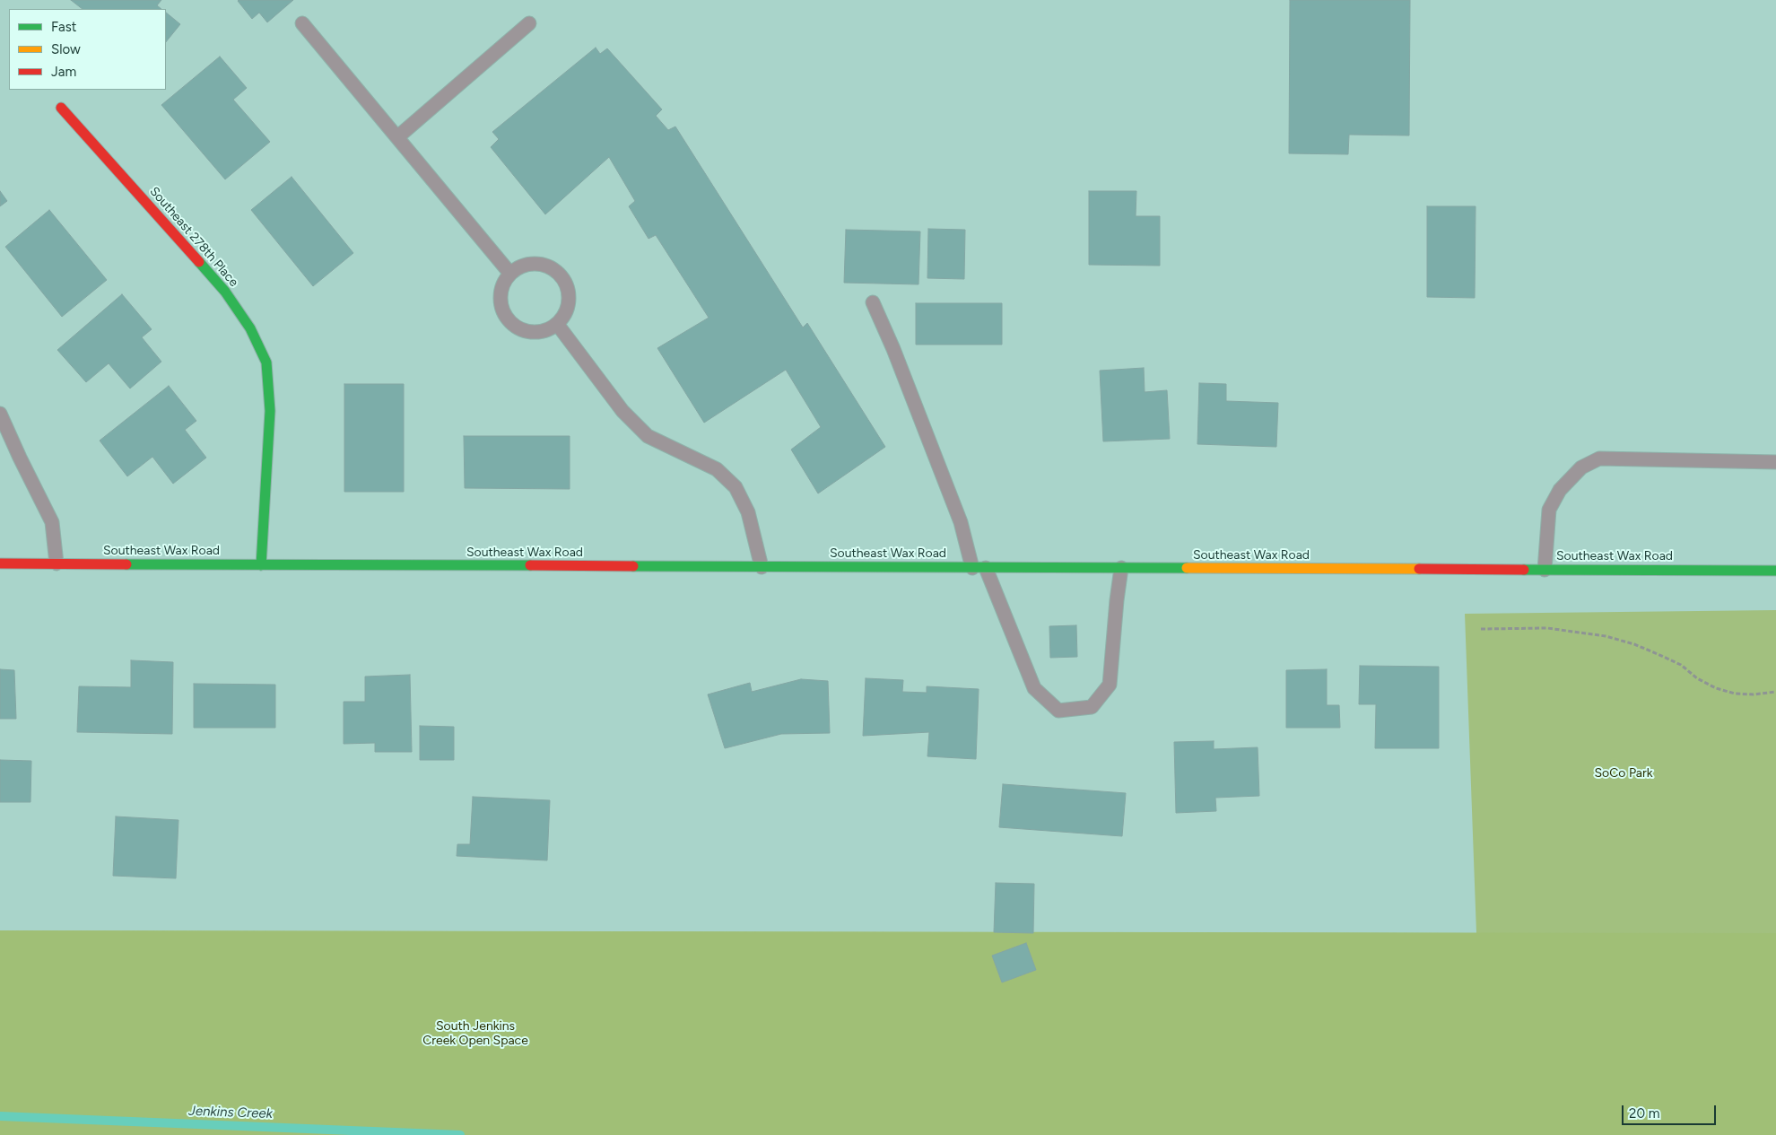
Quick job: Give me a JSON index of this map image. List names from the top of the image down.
{
  "streets": {
    "street": ["Southeast 278th Place", "Southeast Wax Road"]
  },
  "crossings": [
    ["Southeast 278th Place", "Southeast Wax Road"]
  ],
  "water": ["Jenkins Creek"],
  "parks": ["SoCo Park", "South Jenkins Creek Open Space"],
  "legend": ["Fast", "Slow", "Jam"],
  "scale_bar": "20 m"
}
